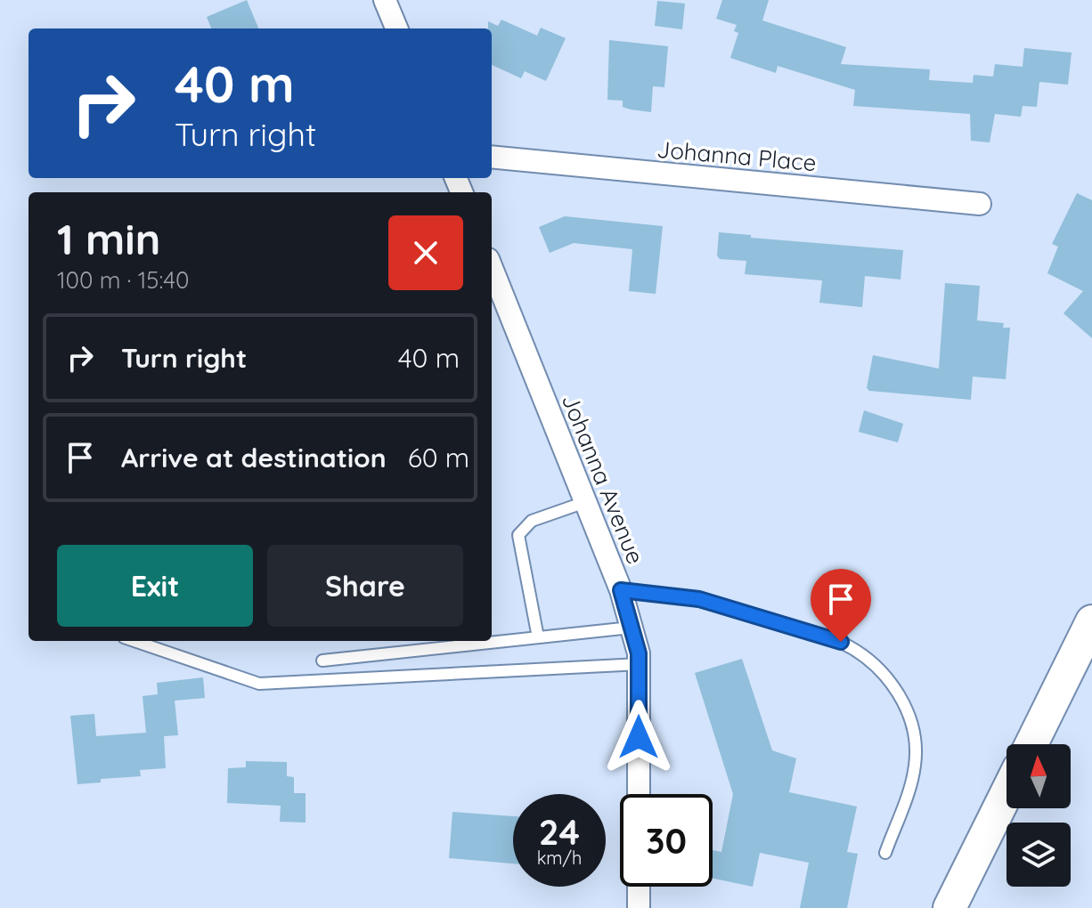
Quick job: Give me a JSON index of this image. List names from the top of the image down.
{
  "streets": {
    "street": ["Johanna Place", "Johanna Avenue"]
  },
  "north": "top",
  "page": {
    "turn": ["40 m", "Turn right"],
    "heading": ["1 min", "100 m · 15:40"],
    "list": [
      {
        "name": "Turn right",
        "value": "40 m"
      },
      {
        "name": "Arrive at destination",
        "value": "60 m"
      }
    ],
    "buttons": ["Exit", "Share"],
    "speed": "24 km/h",
    "limit": "30"
  }
}
